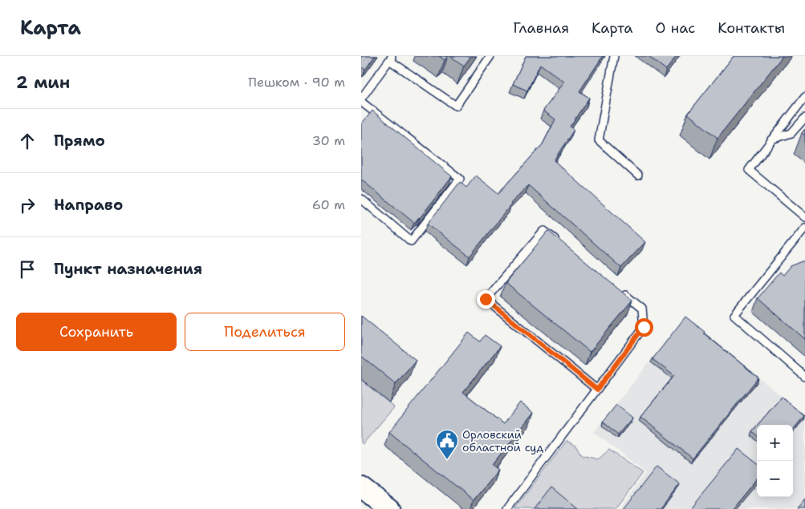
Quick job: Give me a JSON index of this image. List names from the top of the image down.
{
  "places": {
    "public building": ["Орловский областной суд"]
  },
  "page": {
    "header": "Карта",
    "nav": [
      "Главная",
      "Карта",
      "О нас",
      "Контакты"
    ],
    "heading": ["2 мин", "Пешком · 90 m"],
    "list": [
      ["Прямо", "30 m"],
      ["Направо", "60 m"],
      "Пункт назначения"
    ],
    "buttons": ["Сохранить", "Поделиться"],
    "map_buttons": ["+", "−"]
  }
}
